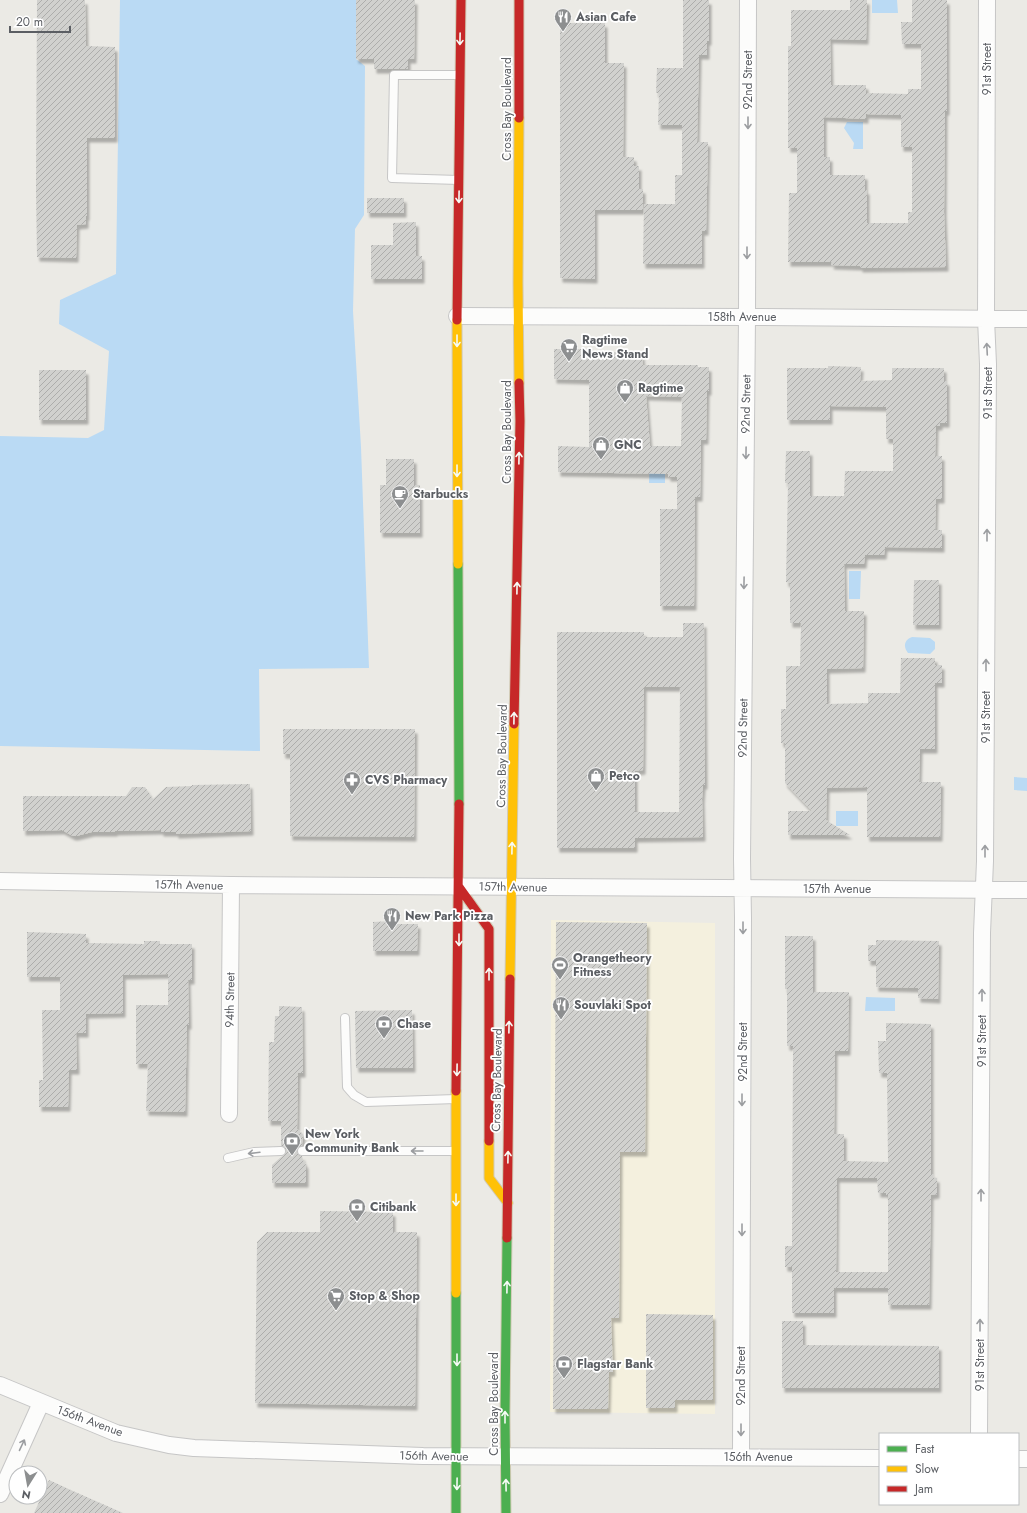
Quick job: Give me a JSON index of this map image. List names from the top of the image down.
{
  "streets": {
    "main road": ["Cross Bay Boulevard"],
    "street": [
      "91st Street",
      "92nd Street",
      "158th Avenue",
      "157th Avenue",
      "94th Street",
      "156th Avenue"
    ]
  },
  "crossings": [
    ["91st Street", "158th Avenue"],
    ["91st Street", "157th Avenue"],
    ["92nd Street", "158th Avenue"],
    ["92nd Street", "157th Avenue"],
    ["92nd Street", "156th Avenue"],
    ["Cross Bay Boulevard", "158th Avenue"],
    ["Cross Bay Boulevard", "157th Avenue"],
    ["Cross Bay Boulevard", "156th Avenue"],
    ["157th Avenue", "94th Street"]
  ],
  "one_way": ["91st Street", "92nd Street"],
  "places": {
    "restaurant": ["Asian Cafe", "New Park Pizza", "Souvlaki Spot"],
    "supermarket": ["Ragtime News Stand", "Stop & Shop"],
    "shop": ["Ragtime", "GNC", "Petco"],
    "cafe": ["Starbucks"],
    "pharmacy": ["CVS Pharmacy"],
    "sports": ["Orangetheory Fitness"],
    "bank": [
      "Chase",
      "New York Community Bank",
      "Citibank",
      "Flagstar Bank"
    ]
  },
  "legend": ["Fast", "Slow", "Jam"],
  "scale_bar": "20 m",
  "north": "bottom"
}
